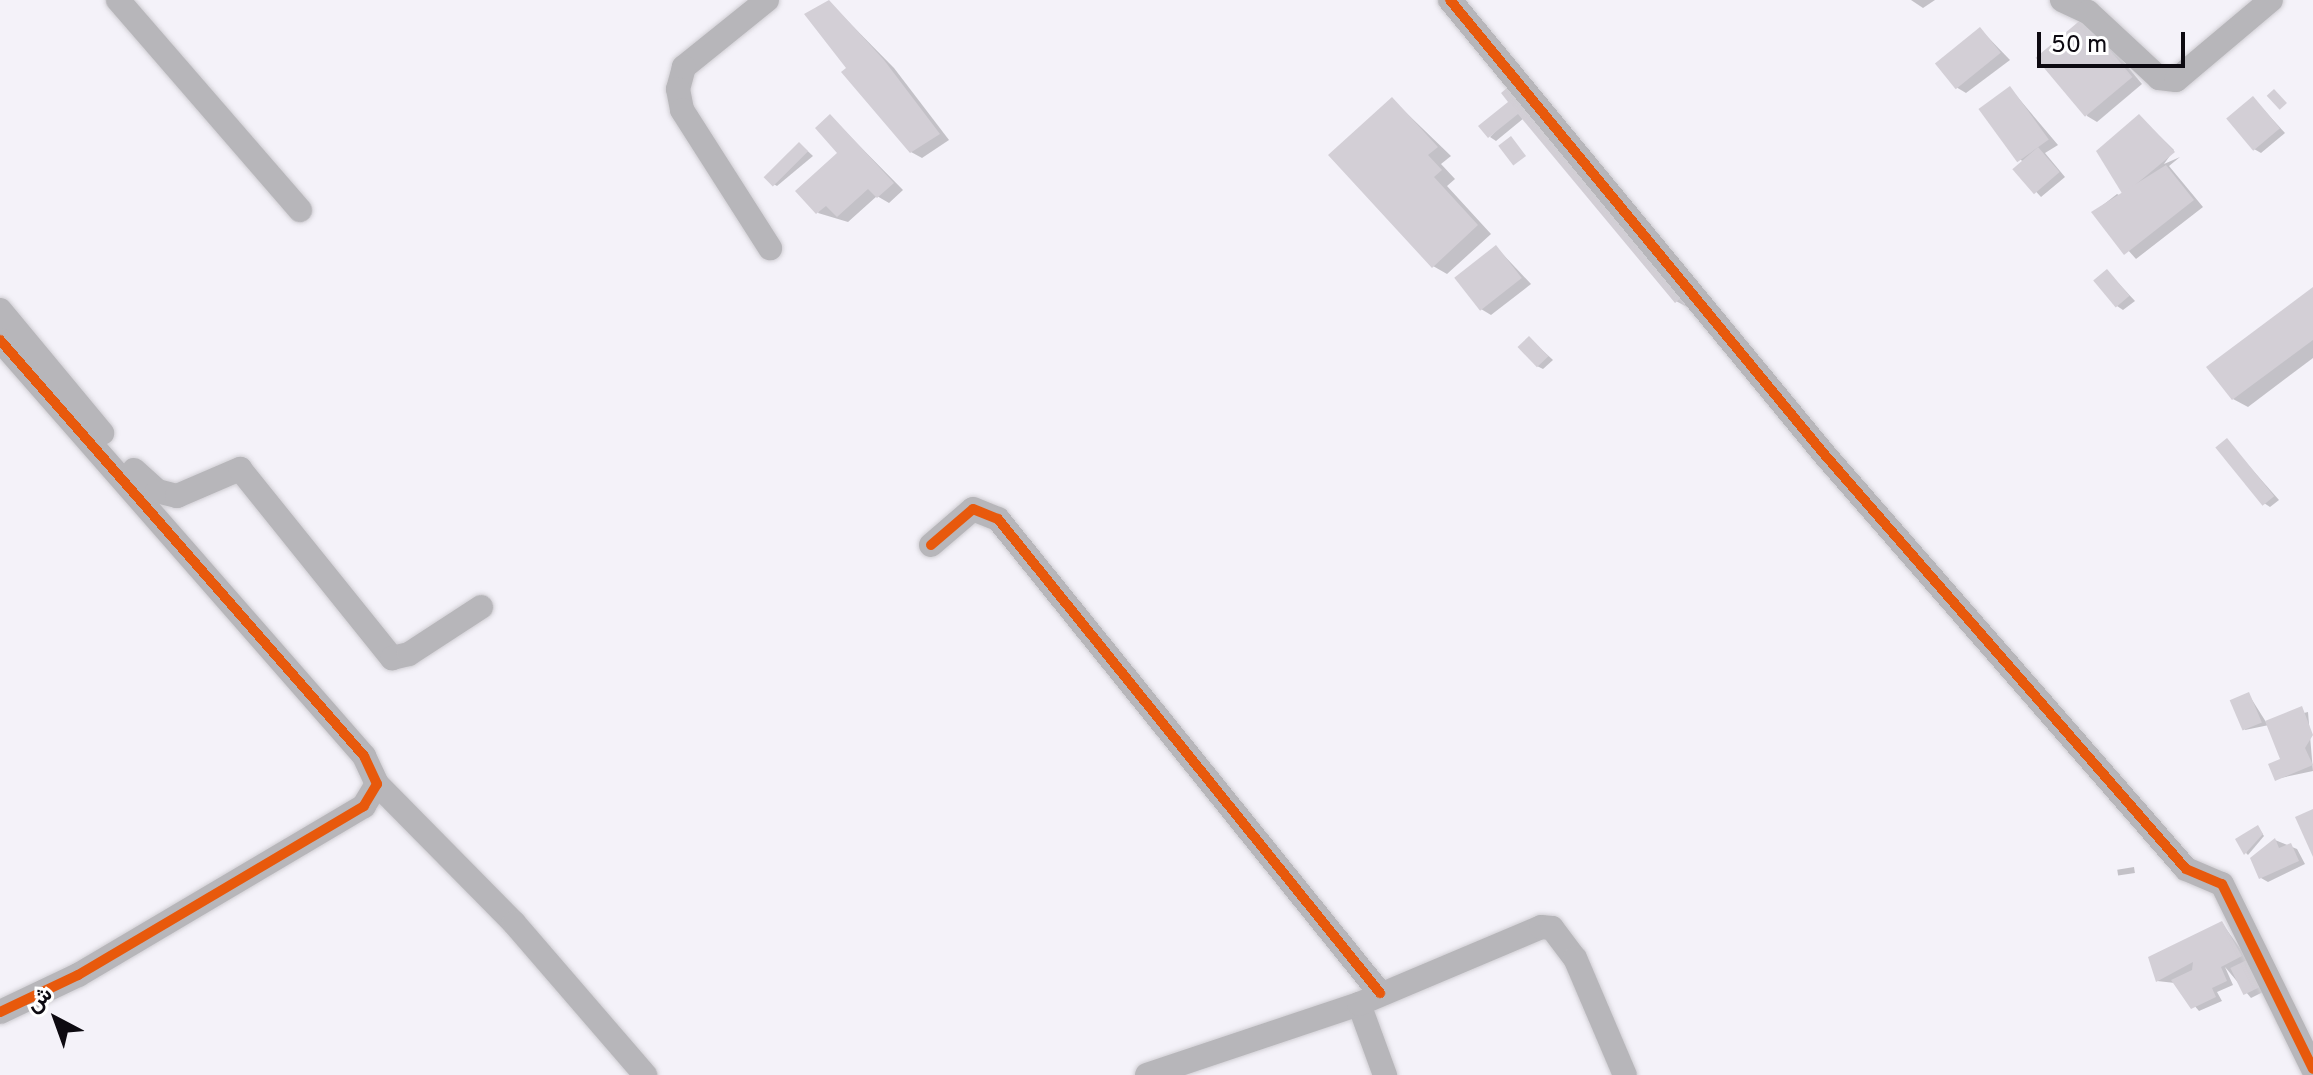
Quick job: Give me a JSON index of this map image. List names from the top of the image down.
{
  "scale_bar": "50 m",
  "north": "top left"
}
